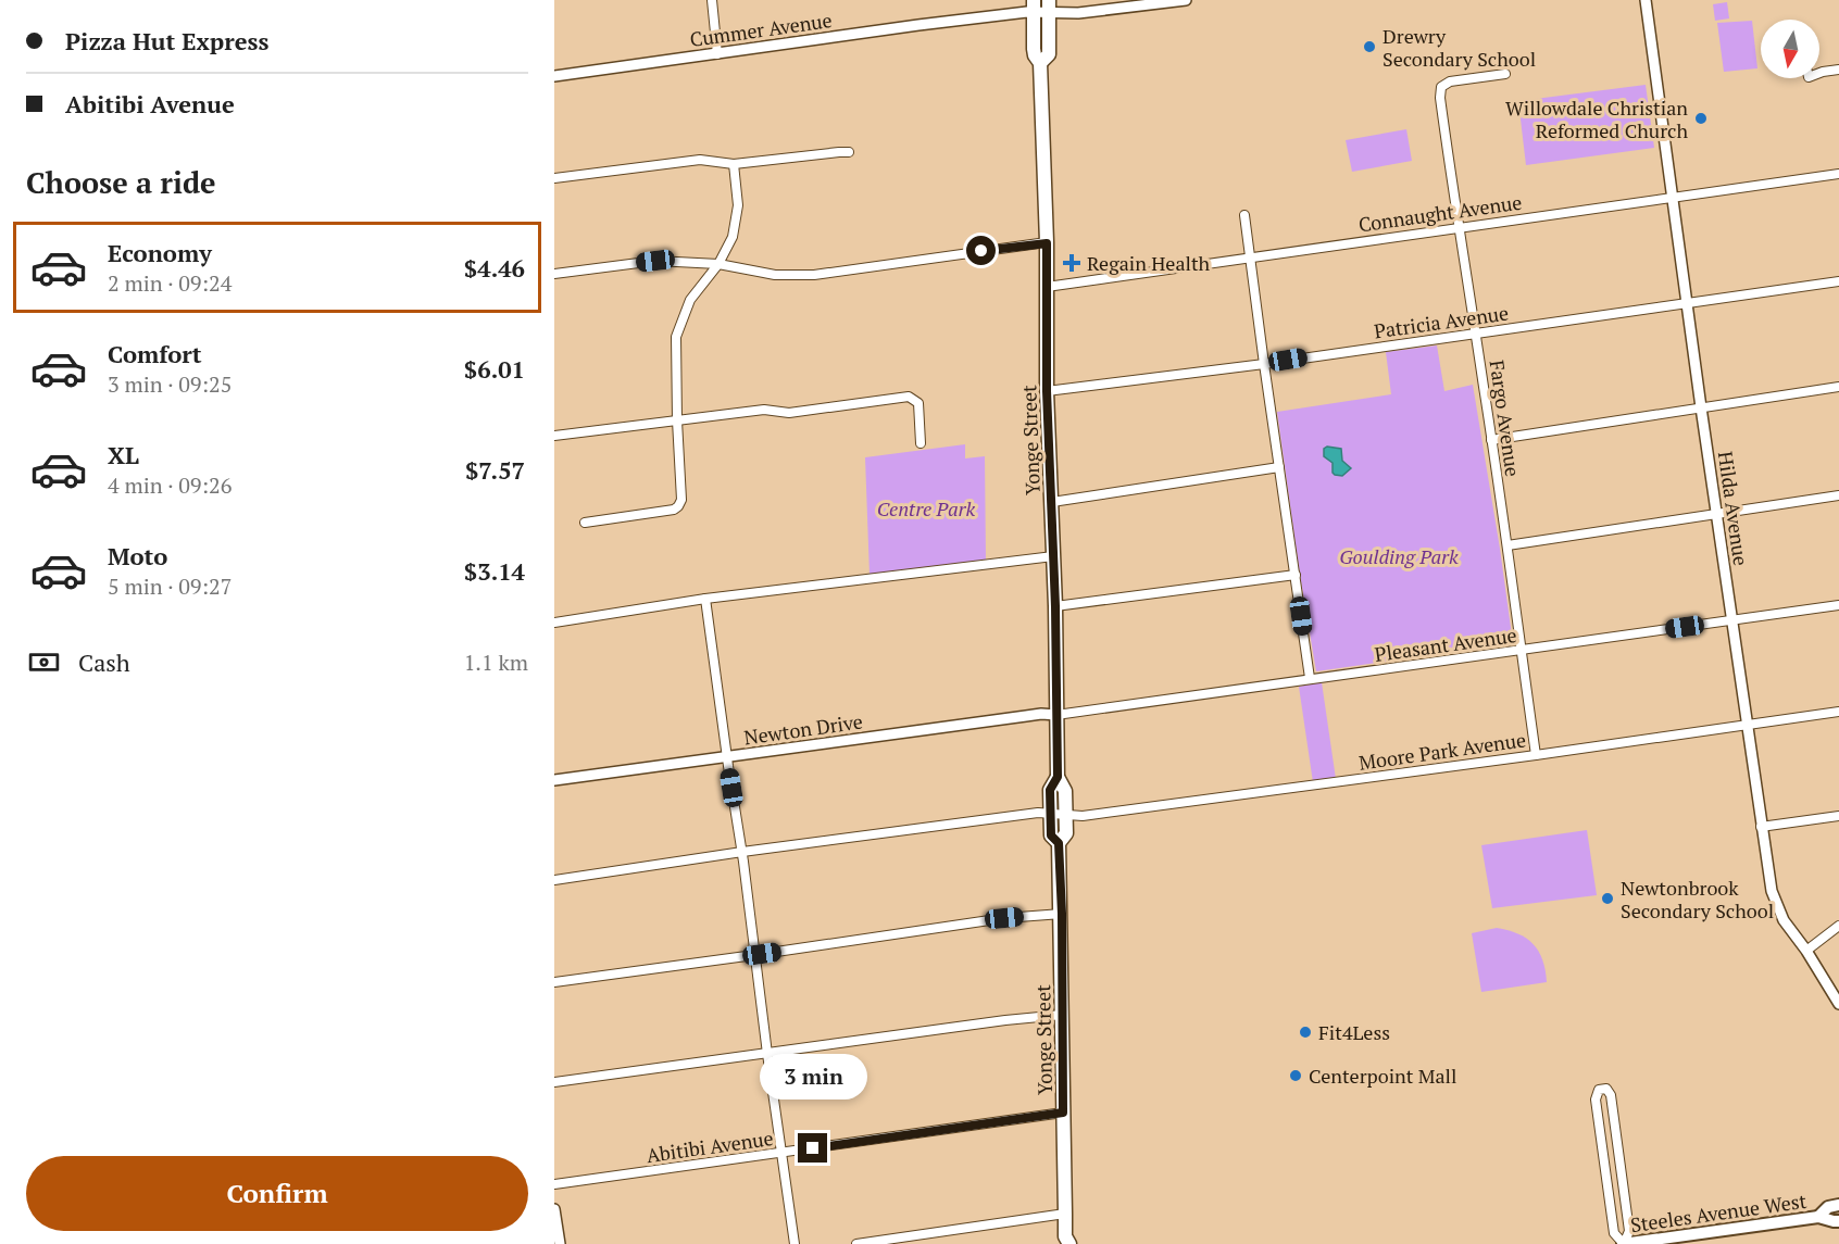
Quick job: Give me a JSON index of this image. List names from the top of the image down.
{
  "streets": {
    "main road": ["Yonge Street", "Steeles Avenue West"],
    "street": [
      "Cummer Avenue",
      "Connaught Avenue",
      "Patricia Avenue",
      "Fargo Avenue",
      "Hilda Avenue",
      "Pleasant Avenue",
      "Newton Drive",
      "Moore Park Avenue",
      "Abitibi Avenue"
    ]
  },
  "crossings": [
    ["Cummer Avenue", "Yonge Street"],
    ["Connaught Avenue", "Fargo Avenue"],
    ["Connaught Avenue", "Yonge Street"],
    ["Connaught Avenue", "Hilda Avenue"],
    ["Patricia Avenue", "Fargo Avenue"],
    ["Patricia Avenue", "Yonge Street"],
    ["Patricia Avenue", "Hilda Avenue"],
    ["Fargo Avenue", "Pleasant Avenue"],
    ["Fargo Avenue", "Moore Park Avenue"],
    ["Yonge Street", "Pleasant Avenue"],
    ["Yonge Street", "Newton Drive"],
    ["Yonge Street", "Moore Park Avenue"],
    ["Yonge Street", "Abitibi Avenue"],
    ["Hilda Avenue", "Pleasant Avenue"],
    ["Hilda Avenue", "Moore Park Avenue"],
    ["Pleasant Avenue", "Newton Drive"]
  ],
  "parks": ["Centre Park", "Goulding Park"],
  "places": {
    "other": [
      "Drewry Secondary School",
      "Willowdale Christian Reformed Church",
      "Newtonbrook Secondary School",
      "Fit4Less",
      "Centerpoint Mall"
    ],
    "health": ["Regain Health"]
  },
  "north": "bottom",
  "page": {
    "banner": ["Pizza Hut Express", "Abitibi Avenue"],
    "heading": "Choose a ride",
    "list": [
      {
        "name": "Economy",
        "note": "2 min · 09:24",
        "value": "$4.46"
      },
      {
        "name": "Comfort",
        "note": "3 min · 09:25",
        "value": "$6.01"
      },
      {
        "name": "XL",
        "note": "4 min · 09:26",
        "value": "$7.57"
      },
      {
        "name": "Moto",
        "note": "5 min · 09:27",
        "value": "$3.14"
      }
    ],
    "pay": ["Cash", "1.1 km"],
    "bubble": "3 min",
    "buttons": "Confirm"
  }
}
